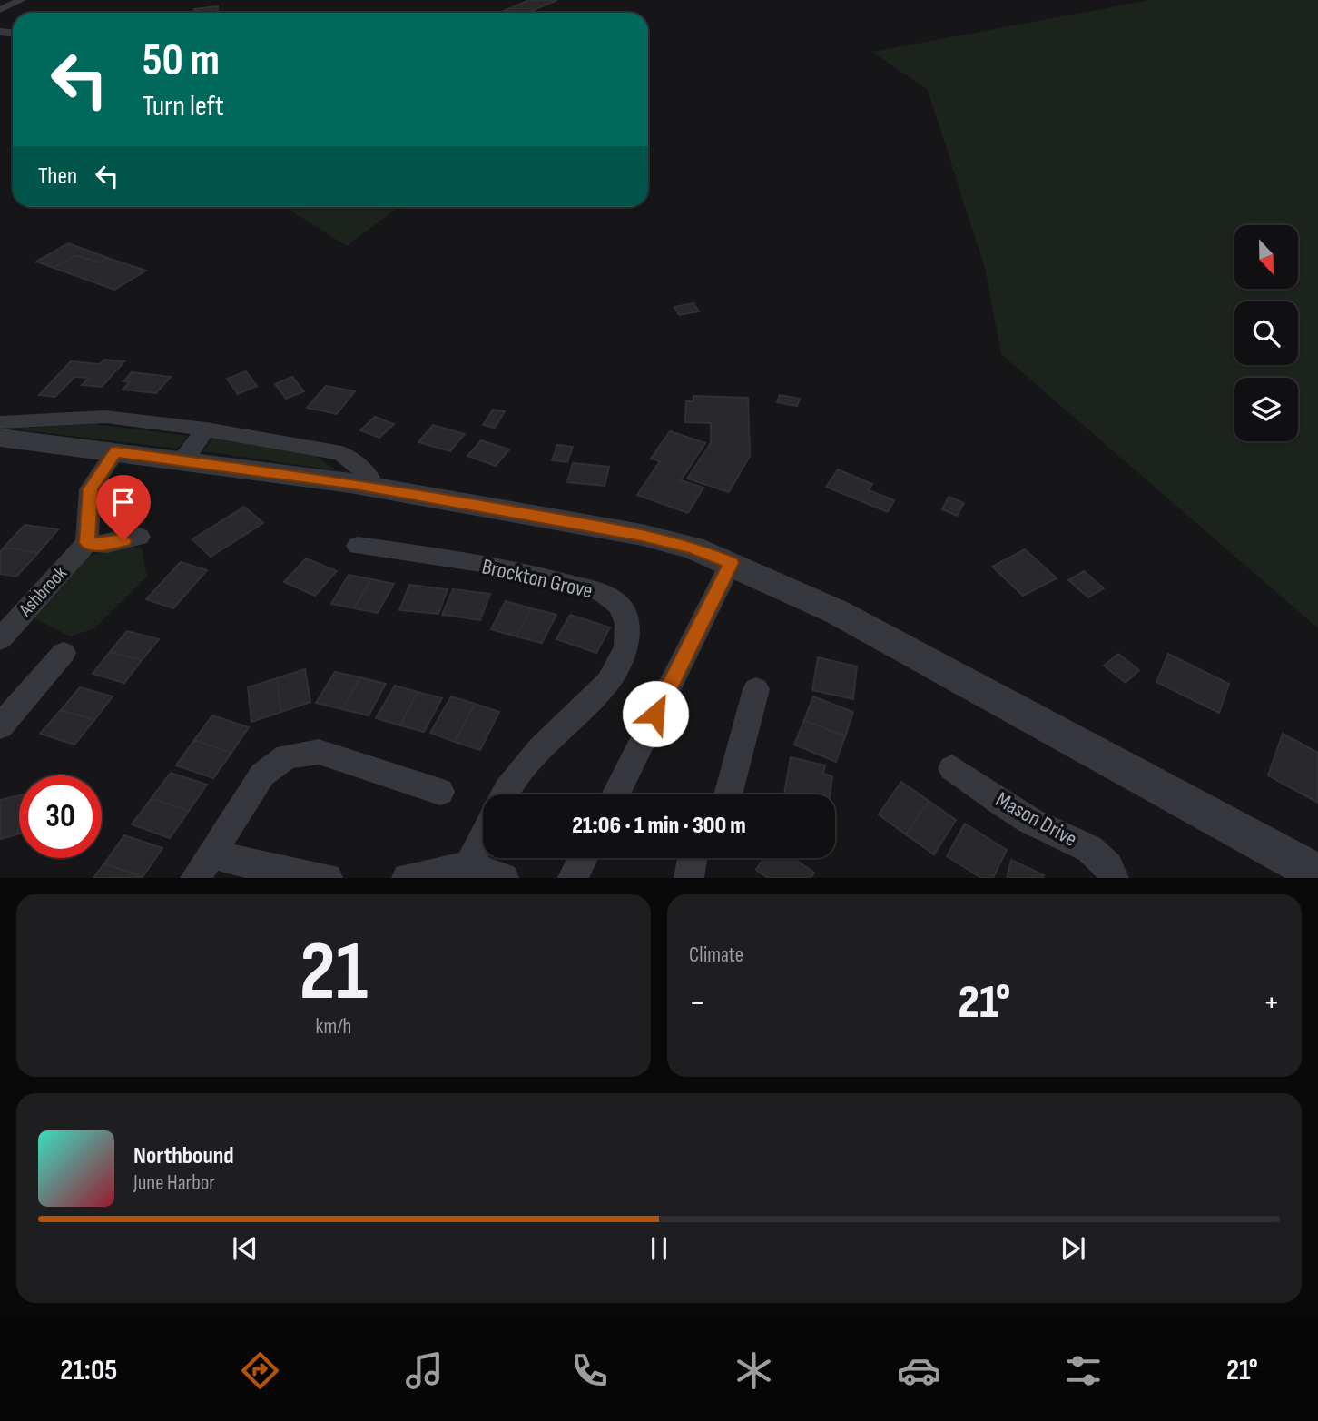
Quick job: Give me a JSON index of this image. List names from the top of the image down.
{
  "streets": {
    "street": ["Brockton Grove", "Ashbrook", "Mason Drive"]
  },
  "north": "bottom",
  "page": {
    "turn": ["50 m", "Turn left"],
    "then": "Then",
    "limit": "30",
    "trip": "21:06 · 1 min · 300 m",
    "tile": [
      ["21", "km/h"],
      "Climate"
    ],
    "heat": ["−", "21°", "+"],
    "song": ["Northbound", "June Harbor"],
    "tabs": ["21:05", "21°"]
  }
}
